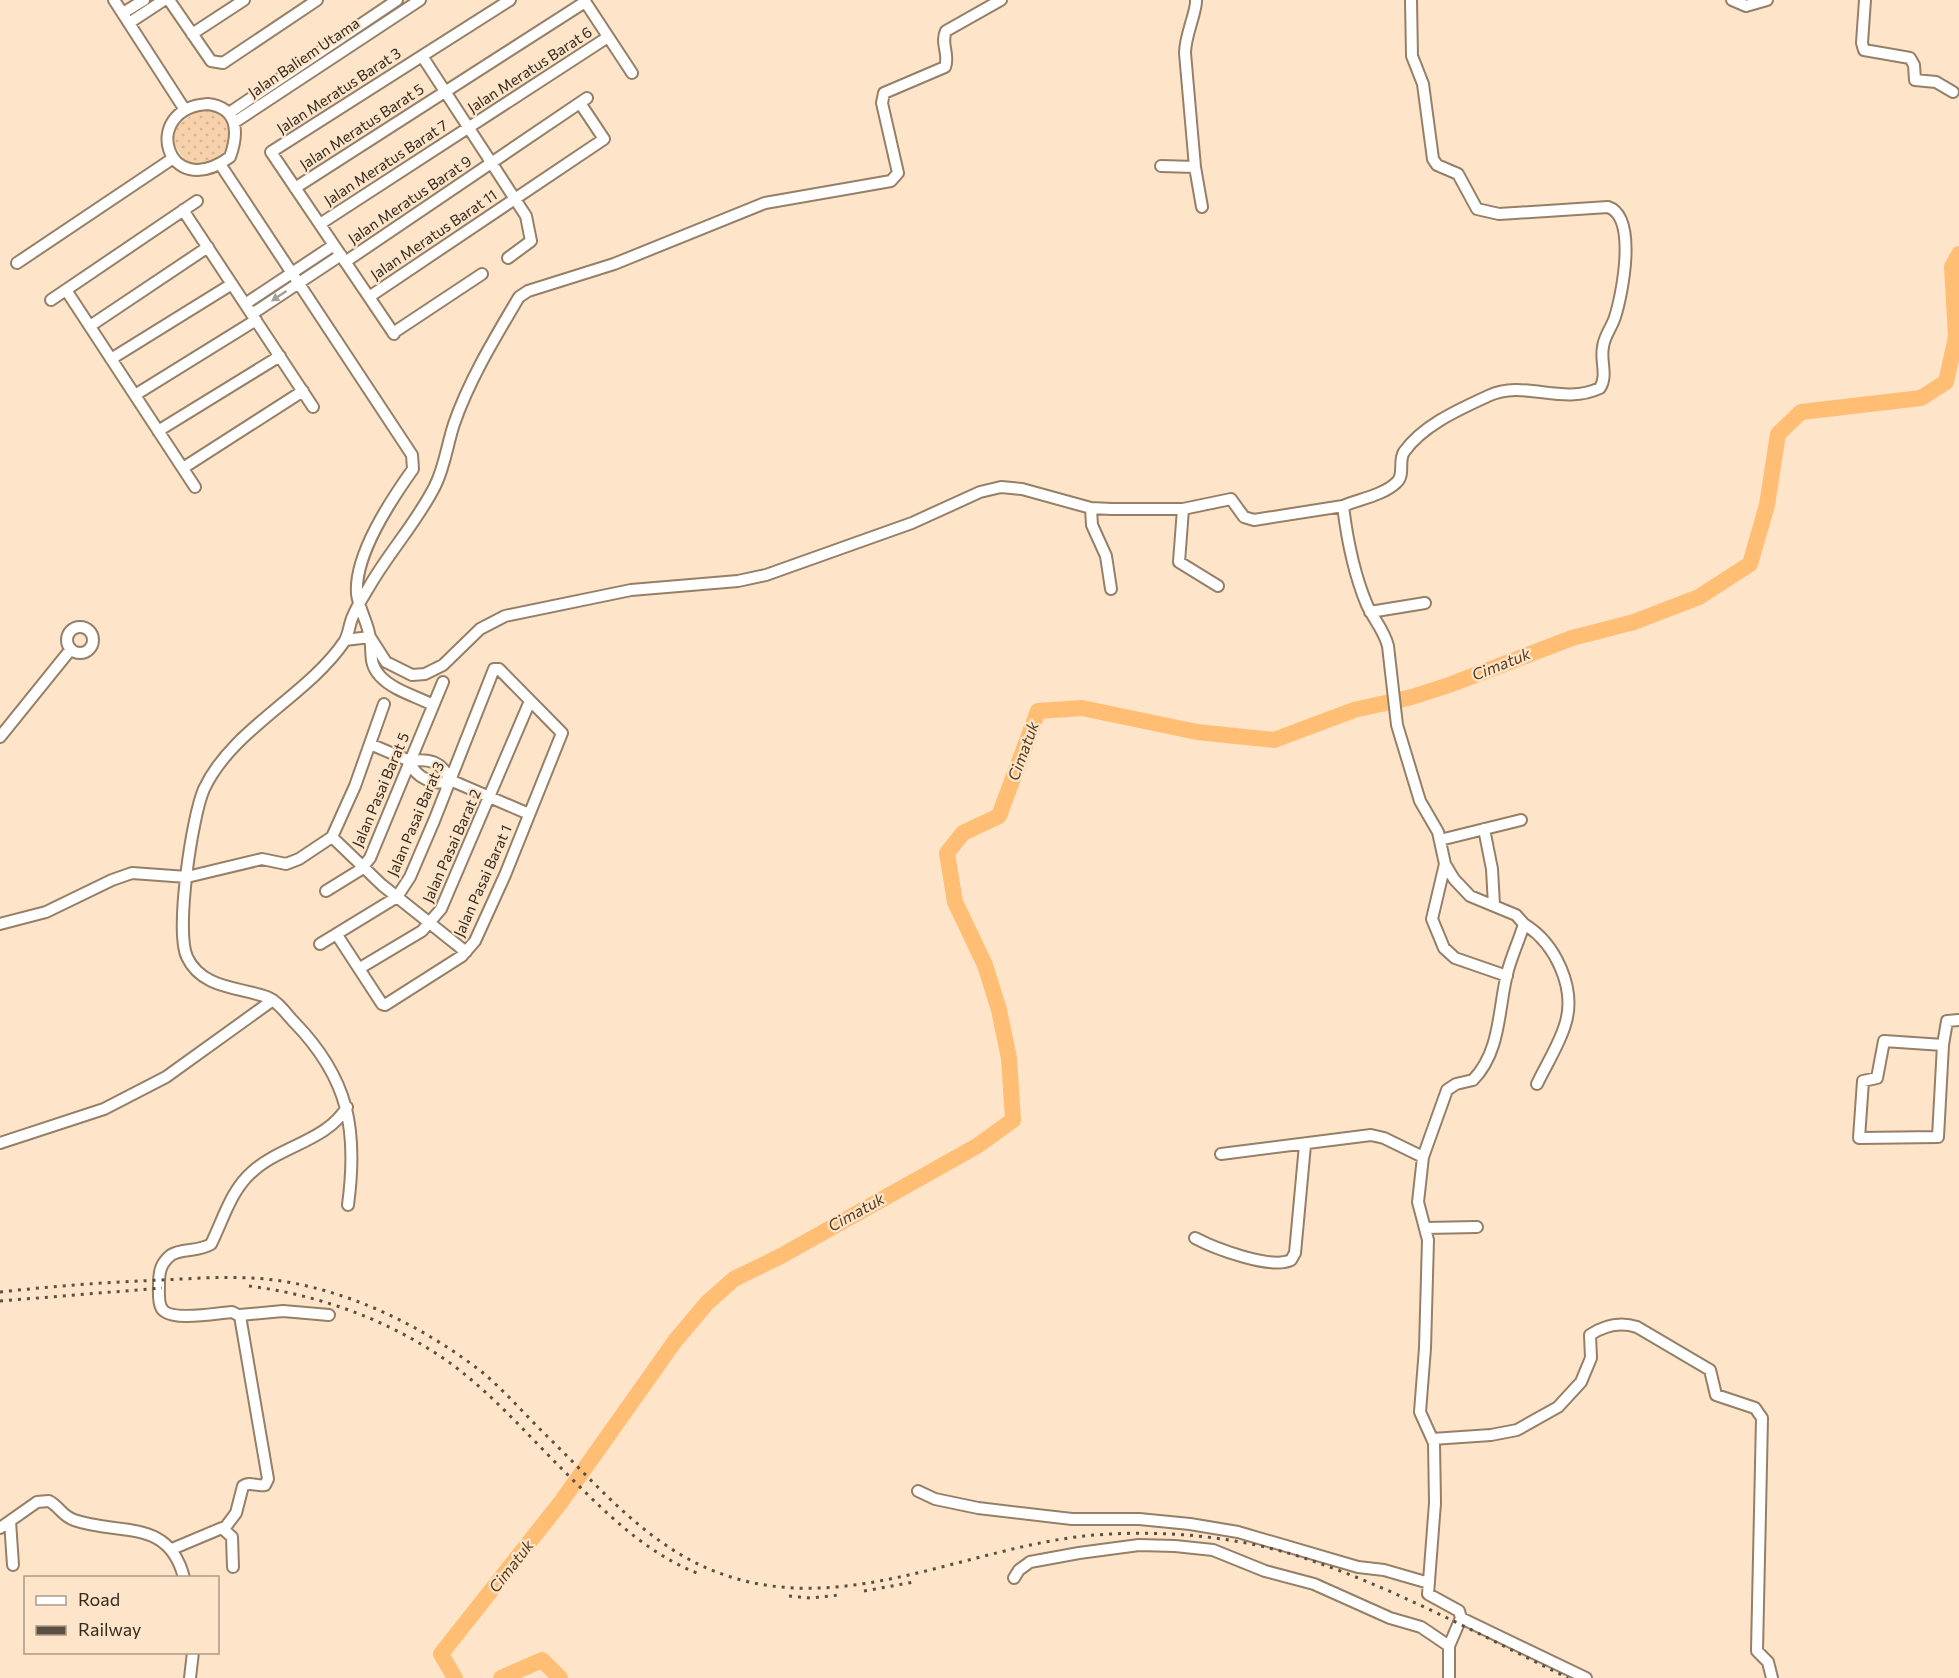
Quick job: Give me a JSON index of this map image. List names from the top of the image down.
{
  "streets": {
    "street": [
      "Jalan Baliem Utama",
      "Jalan Meratus Barat 6",
      "Jalan Meratus Barat 3",
      "Jalan Meratus Barat 5",
      "Jalan Meratus Barat 7",
      "Jalan Meratus Barat 9",
      "Jalan Meratus Barat 11",
      "Jalan Pasai Barat 5",
      "Jalan Pasai Barat 3",
      "Jalan Pasai Barat 2",
      "Jalan Pasai Barat 1"
    ]
  },
  "crossings": [
    ["Jalan Meratus Barat 6", "Jalan Meratus Barat 7"],
    ["Jalan Meratus Barat 3", "Jalan Meratus Barat 5"],
    ["Jalan Meratus Barat 9", "Jalan Meratus Barat 11"],
    ["Jalan Pasai Barat 3", "Jalan Pasai Barat 2"],
    ["Jalan Pasai Barat 3", "Jalan Pasai Barat 1"],
    ["Jalan Pasai Barat 2", "Jalan Pasai Barat 1"]
  ],
  "water": ["Cimatuk"],
  "legend": ["Road", "Railway"]
}
